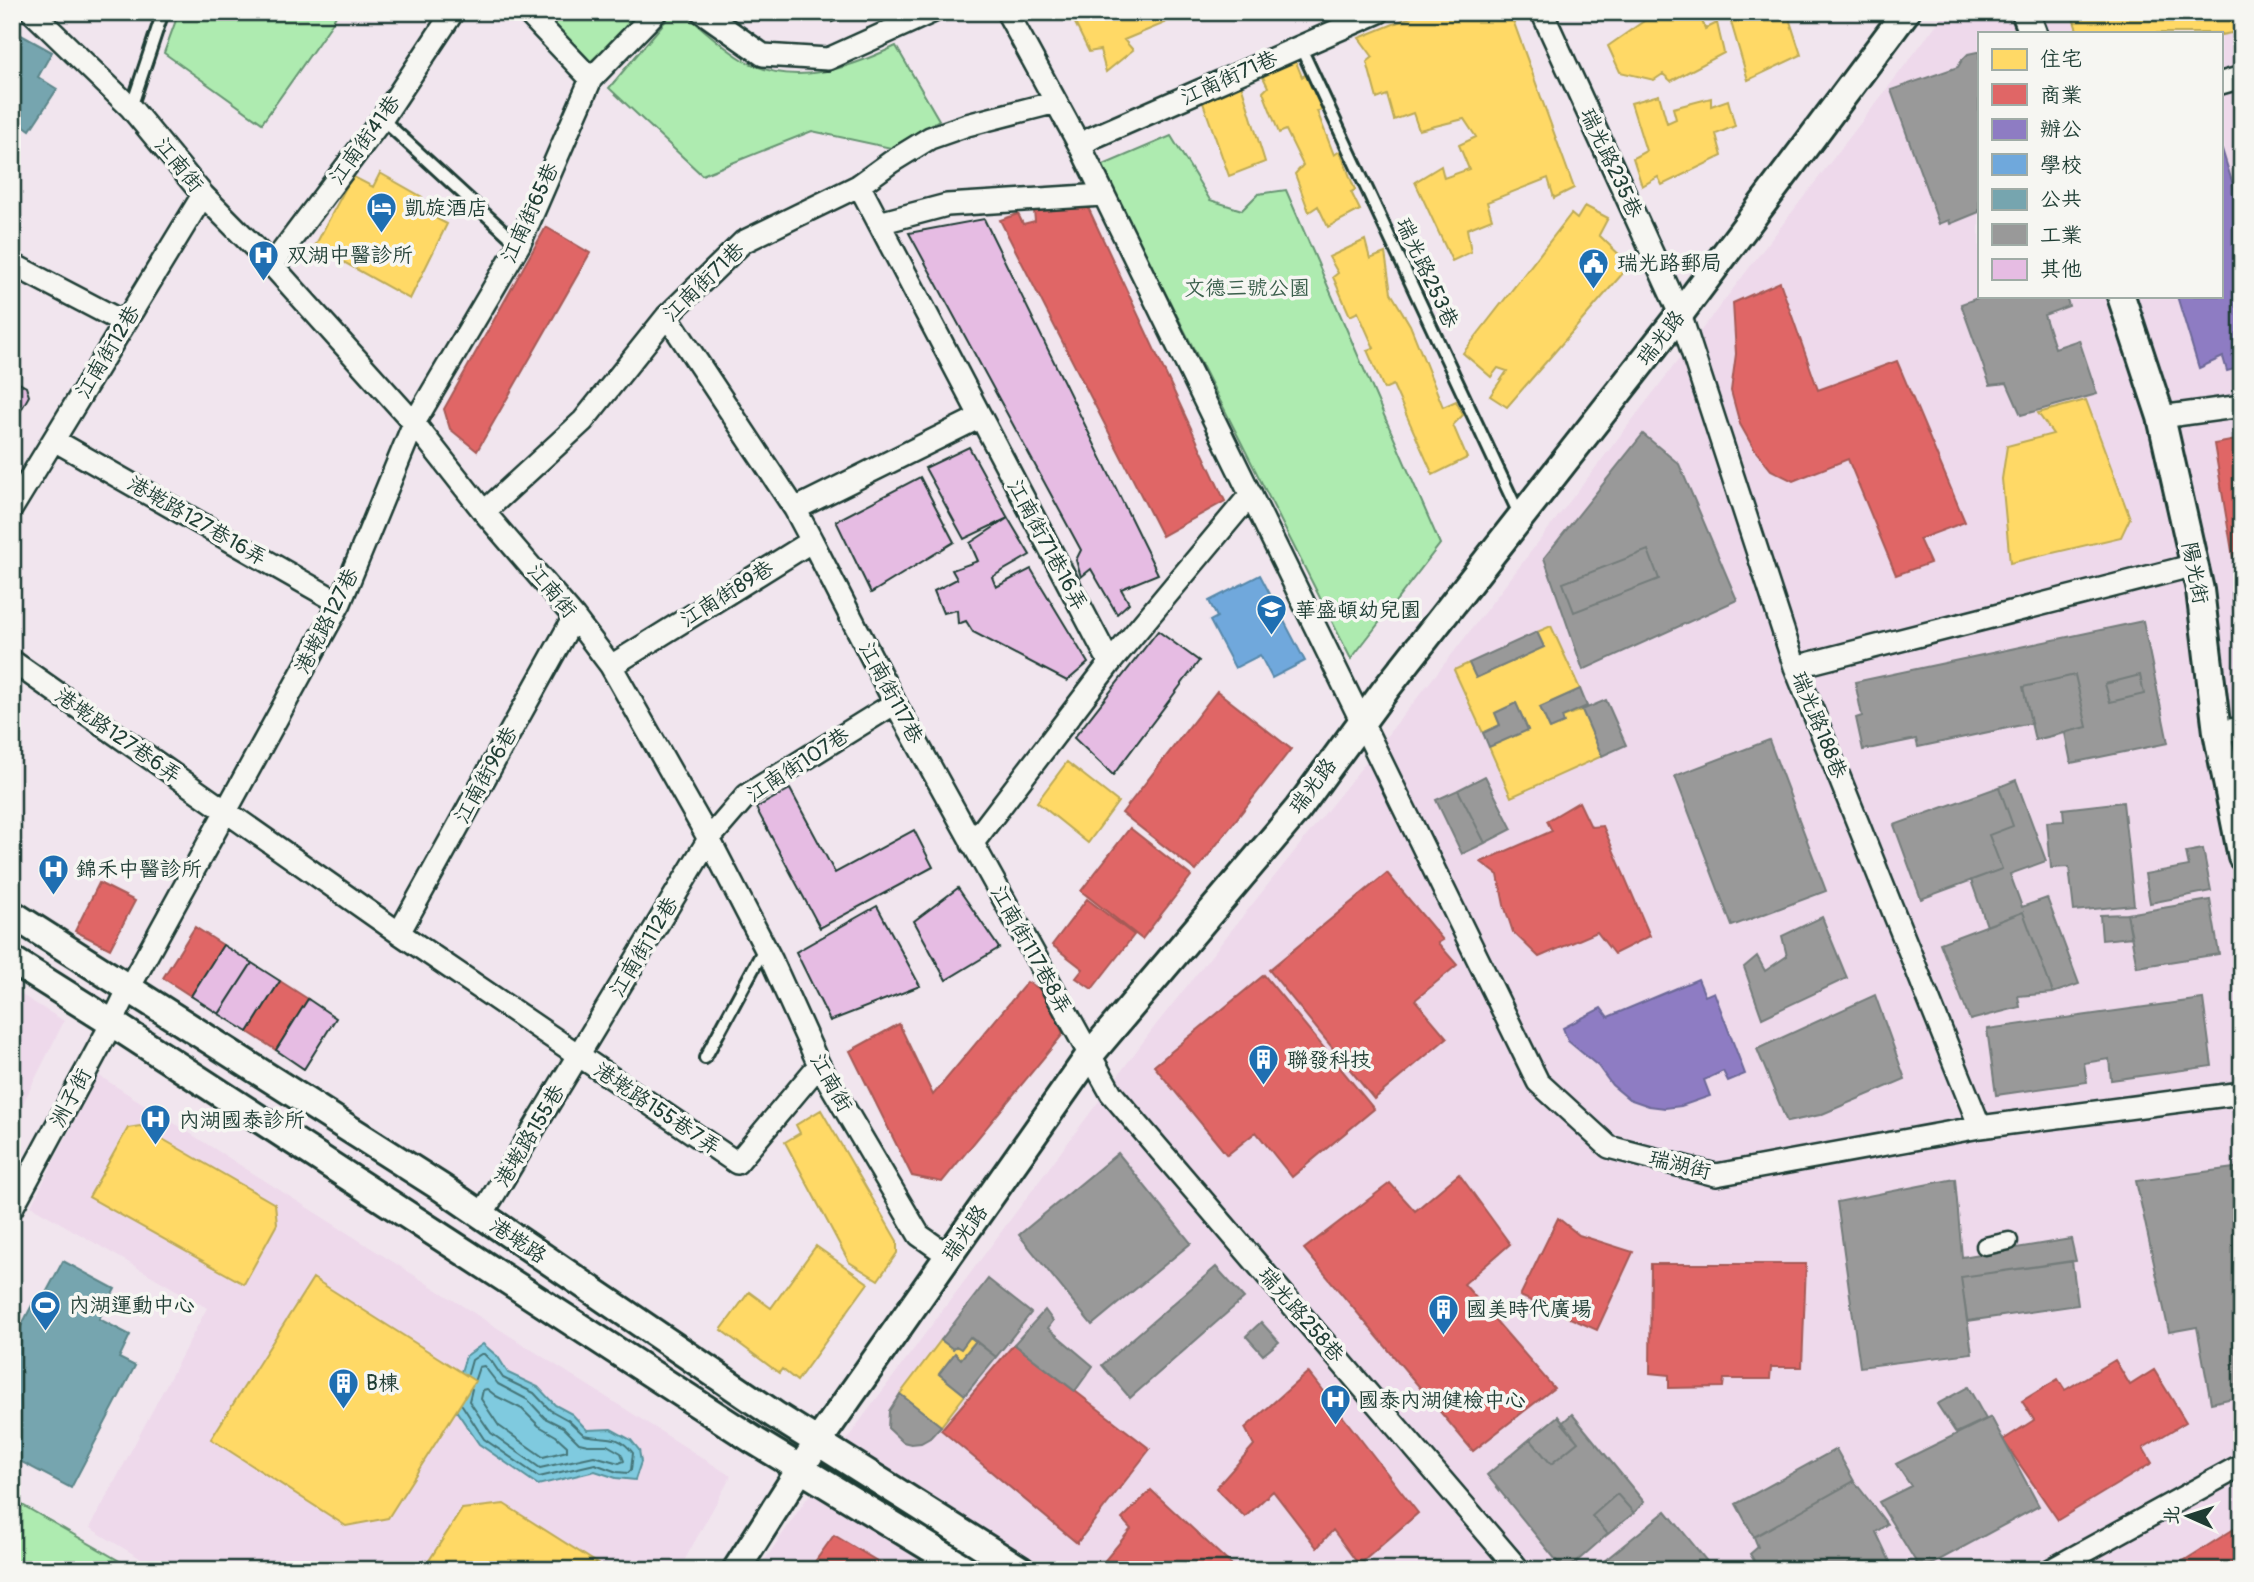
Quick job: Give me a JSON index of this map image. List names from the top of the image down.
{
  "streets": {
    "street": [
      "江南街71巷",
      "江南街41巷",
      "瑞光路235巷",
      "江南街",
      "江南街65巷",
      "瑞光路",
      "江南街12巷",
      "港墘路127巷16弄",
      "江南街71巷16弄",
      "陽光街",
      "江南街89巷",
      "港墘路127巷",
      "江南街117巷",
      "瑞光路188巷",
      "港墘路127巷6弄",
      "江南街107巷",
      "江南街96巷",
      "江南街112巷",
      "江南街117巷8弄",
      "洲子街",
      "港墘路155巷7弄",
      "港墘路155巷",
      "瑞湖街",
      "港墘路",
      "瑞光路258巷"
    ],
    "lane": ["瑞光路253巷"]
  },
  "crossings": [
    ["江南街71巷", "江南街"],
    ["江南街71巷", "瑞光路253巷"],
    ["江南街71巷", "江南街71巷16弄"],
    ["江南街41巷", "江南街"],
    ["瑞光路235巷", "瑞光路"],
    ["瑞光路235巷", "瑞光路188巷"],
    ["江南街", "江南街65巷"],
    ["江南街", "瑞光路"],
    ["江南街", "江南街12巷"],
    ["江南街", "江南街89巷"],
    ["江南街", "港墘路127巷"],
    ["江南街", "江南街107巷"],
    ["江南街", "江南街96巷"],
    ["江南街", "江南街112巷"],
    ["江南街", "港墘路155巷7弄"],
    ["江南街65巷", "港墘路127巷"],
    ["瑞光路253巷", "瑞光路"],
    ["瑞光路", "瑞光路188巷"],
    ["瑞光路", "江南街117巷8弄"],
    ["瑞光路", "瑞湖街"],
    ["瑞光路", "港墘路"],
    ["瑞光路", "瑞光路258巷"],
    ["江南街12巷", "港墘路127巷16弄"],
    ["港墘路127巷16弄", "港墘路127巷"],
    ["江南街89巷", "江南街117巷"],
    ["港墘路127巷", "港墘路127巷6弄"],
    ["港墘路127巷", "洲子街"],
    ["港墘路127巷", "港墘路"],
    ["江南街117巷", "江南街107巷"],
    ["江南街117巷", "江南街117巷8弄"],
    ["瑞光路188巷", "瑞湖街"],
    ["江南街107巷", "江南街112巷"],
    ["江南街112巷", "港墘路155巷7弄"],
    ["江南街112巷", "港墘路155巷"],
    ["江南街117巷8弄", "瑞光路258巷"],
    ["洲子街", "港墘路"],
    ["港墘路155巷7弄", "港墘路155巷"],
    ["港墘路155巷", "港墘路"]
  ],
  "parks": ["文德三號公園"],
  "places": {
    "hotel": ["凱旋酒店"],
    "hospital": [
      "双湖中醫診所",
      "錦禾中醫診所",
      "內湖國泰診所",
      "國泰內湖健檢中心"
    ],
    "public building": ["瑞光路郵局"],
    "school or university": ["華盛頓幼兒園"],
    "building": ["聯發科技", "國美時代廣場", "B棟"],
    "sports": ["內湖運動中心"]
  },
  "legend": [
    "住宅",
    "商業",
    "辦公",
    "學校",
    "公共",
    "工業",
    "其他"
  ],
  "north": "left"
}
